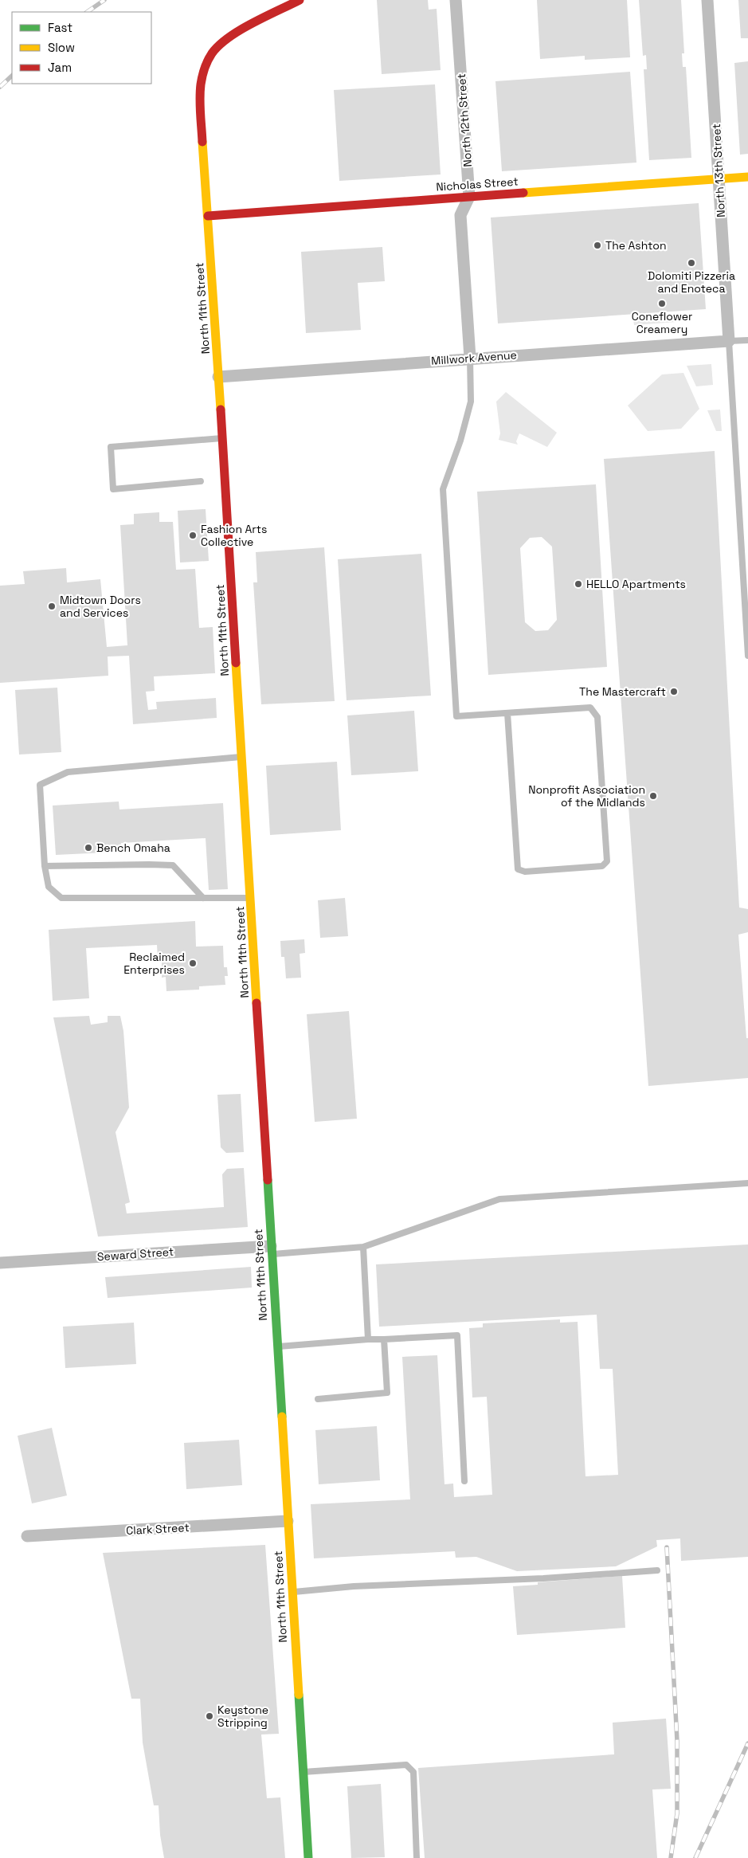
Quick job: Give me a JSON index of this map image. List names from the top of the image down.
{
  "streets": {
    "street": [
      "North 12th Street",
      "North 13th Street",
      "Nicholas Street",
      "North 11th Street",
      "Millwork Avenue",
      "Seward Street",
      "Clark Street"
    ]
  },
  "crossings": [
    ["North 12th Street", "Nicholas Street"],
    ["North 12th Street", "Millwork Avenue"],
    ["North 13th Street", "Nicholas Street"],
    ["North 13th Street", "Millwork Avenue"],
    ["Nicholas Street", "North 11th Street"],
    ["North 11th Street", "Millwork Avenue"],
    ["North 11th Street", "Seward Street"],
    ["North 11th Street", "Clark Street"]
  ],
  "places": [
    "The Ashton",
    "Dolomiti Pizzeria and Enoteca",
    "Coneflower Creamery",
    "Fashion Arts Collective",
    "HELLO Apartments",
    "Midtown Doors and Services",
    "The Mastercraft",
    "Nonprofit Association of the Midlands",
    "Bench Omaha",
    "Reclaimed Enterprises",
    "Keystone Stripping"
  ],
  "legend": ["Fast", "Slow", "Jam"]
}
